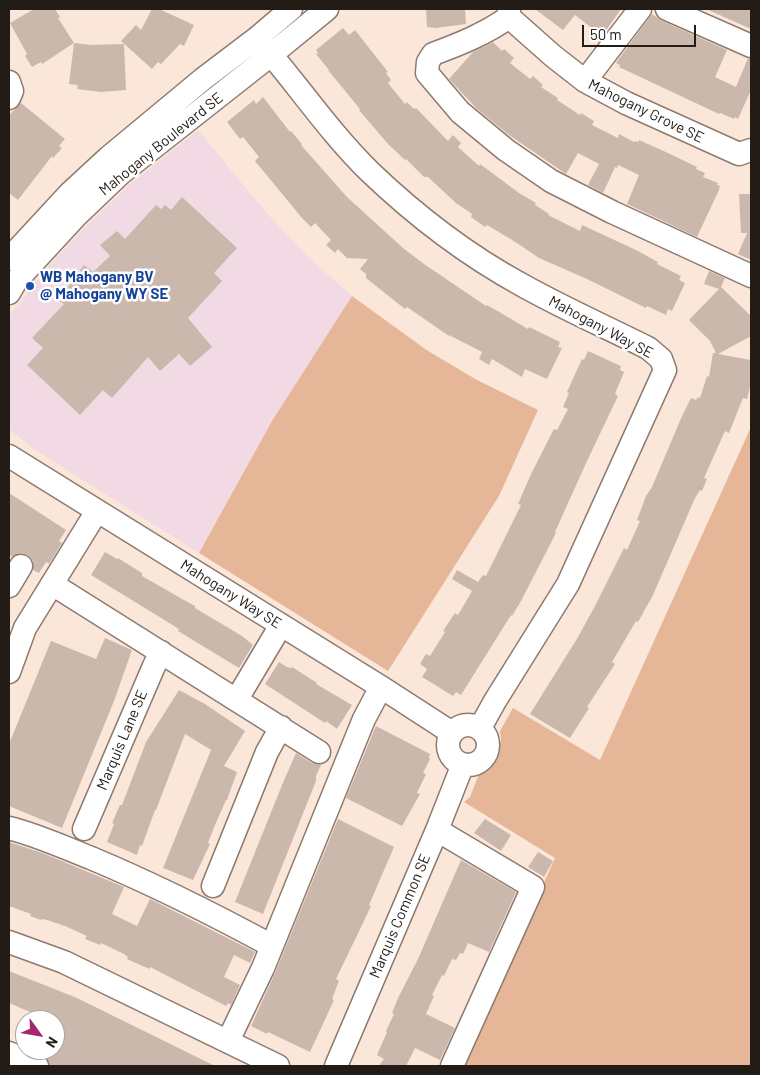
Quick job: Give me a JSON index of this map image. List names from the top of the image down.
{
  "streets": {
    "street": [
      "Mahogany Grove SE",
      "Mahogany Boulevard SE",
      "Mahogany Way SE",
      "Marquis Lane SE",
      "Marquis Common SE"
    ]
  },
  "crossings": [
    ["Mahogany Boulevard SE", "Mahogany Way SE"],
    ["Mahogany Way SE", "Marquis Common SE"]
  ],
  "places": ["WB Mahogany BV @ Mahogany WY SE"],
  "scale_bar": "50 m",
  "north": "bottom right"
}
